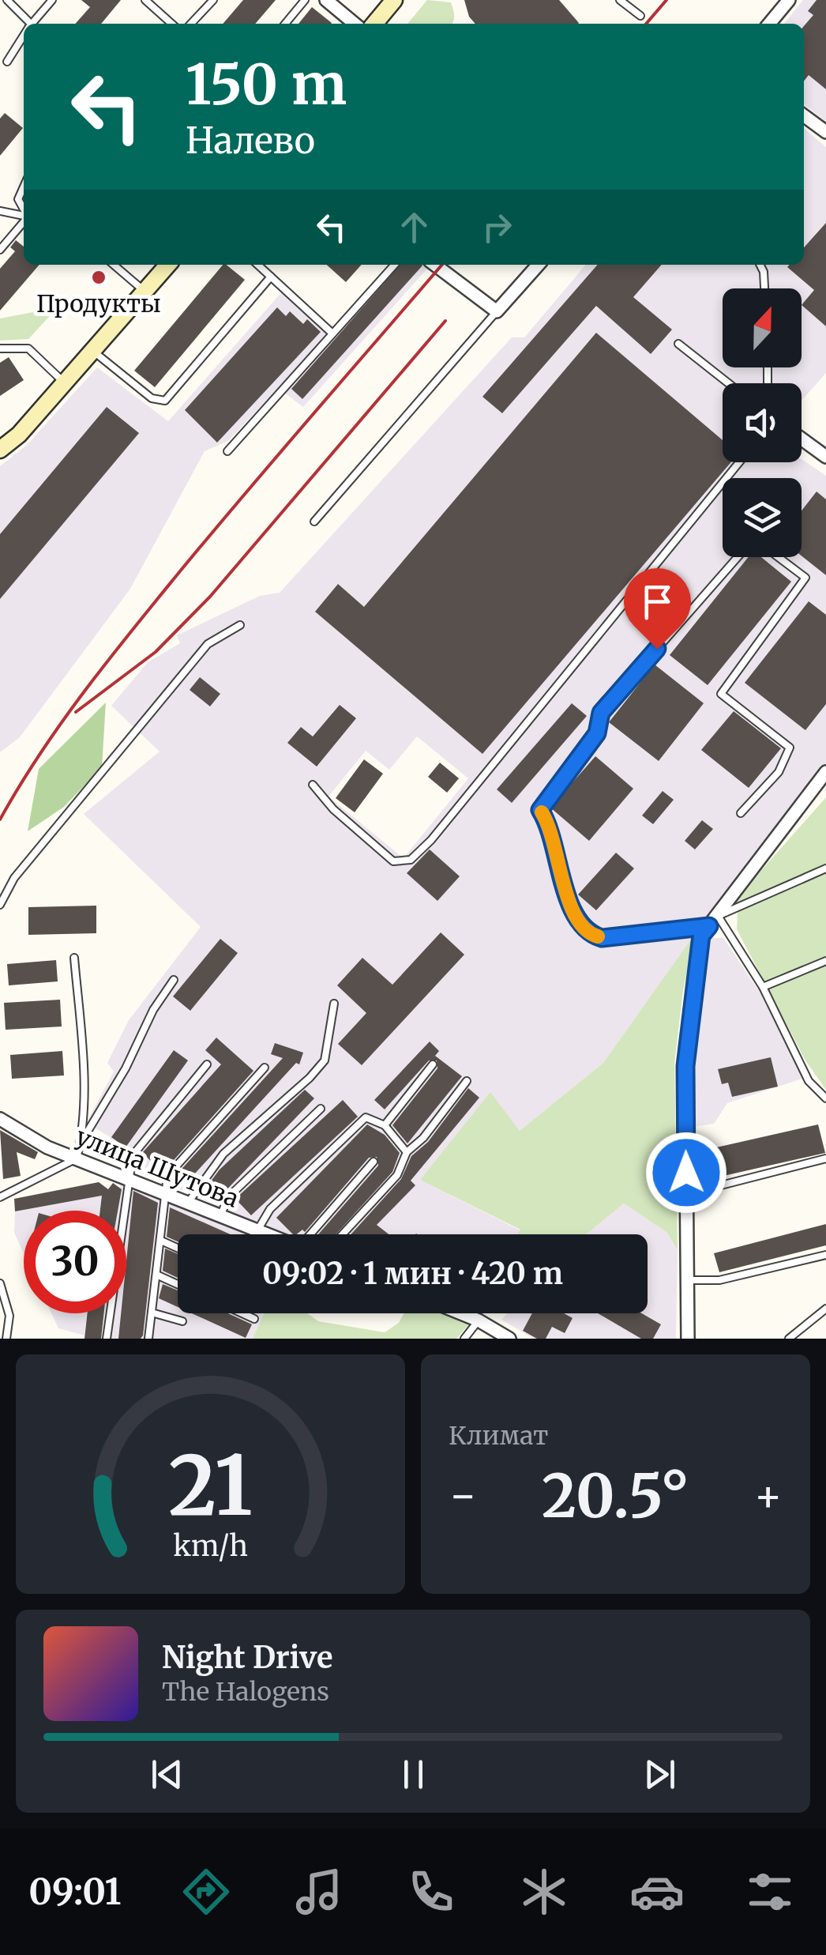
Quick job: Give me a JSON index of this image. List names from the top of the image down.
{
  "streets": {
    "street": ["улица Шутова"]
  },
  "places": ["Продукты"],
  "north": "top",
  "page": {
    "turn": ["150 m", "Налево"],
    "limit": "30",
    "trip": "09:02 · 1 мин · 420 m",
    "tile": "Климат",
    "heat": ["−", "20.5°", "+"],
    "song": ["Night Drive", "The Halogens"],
    "tabs": "09:01",
    "gauge": ["21", "km/h"]
  }
}
